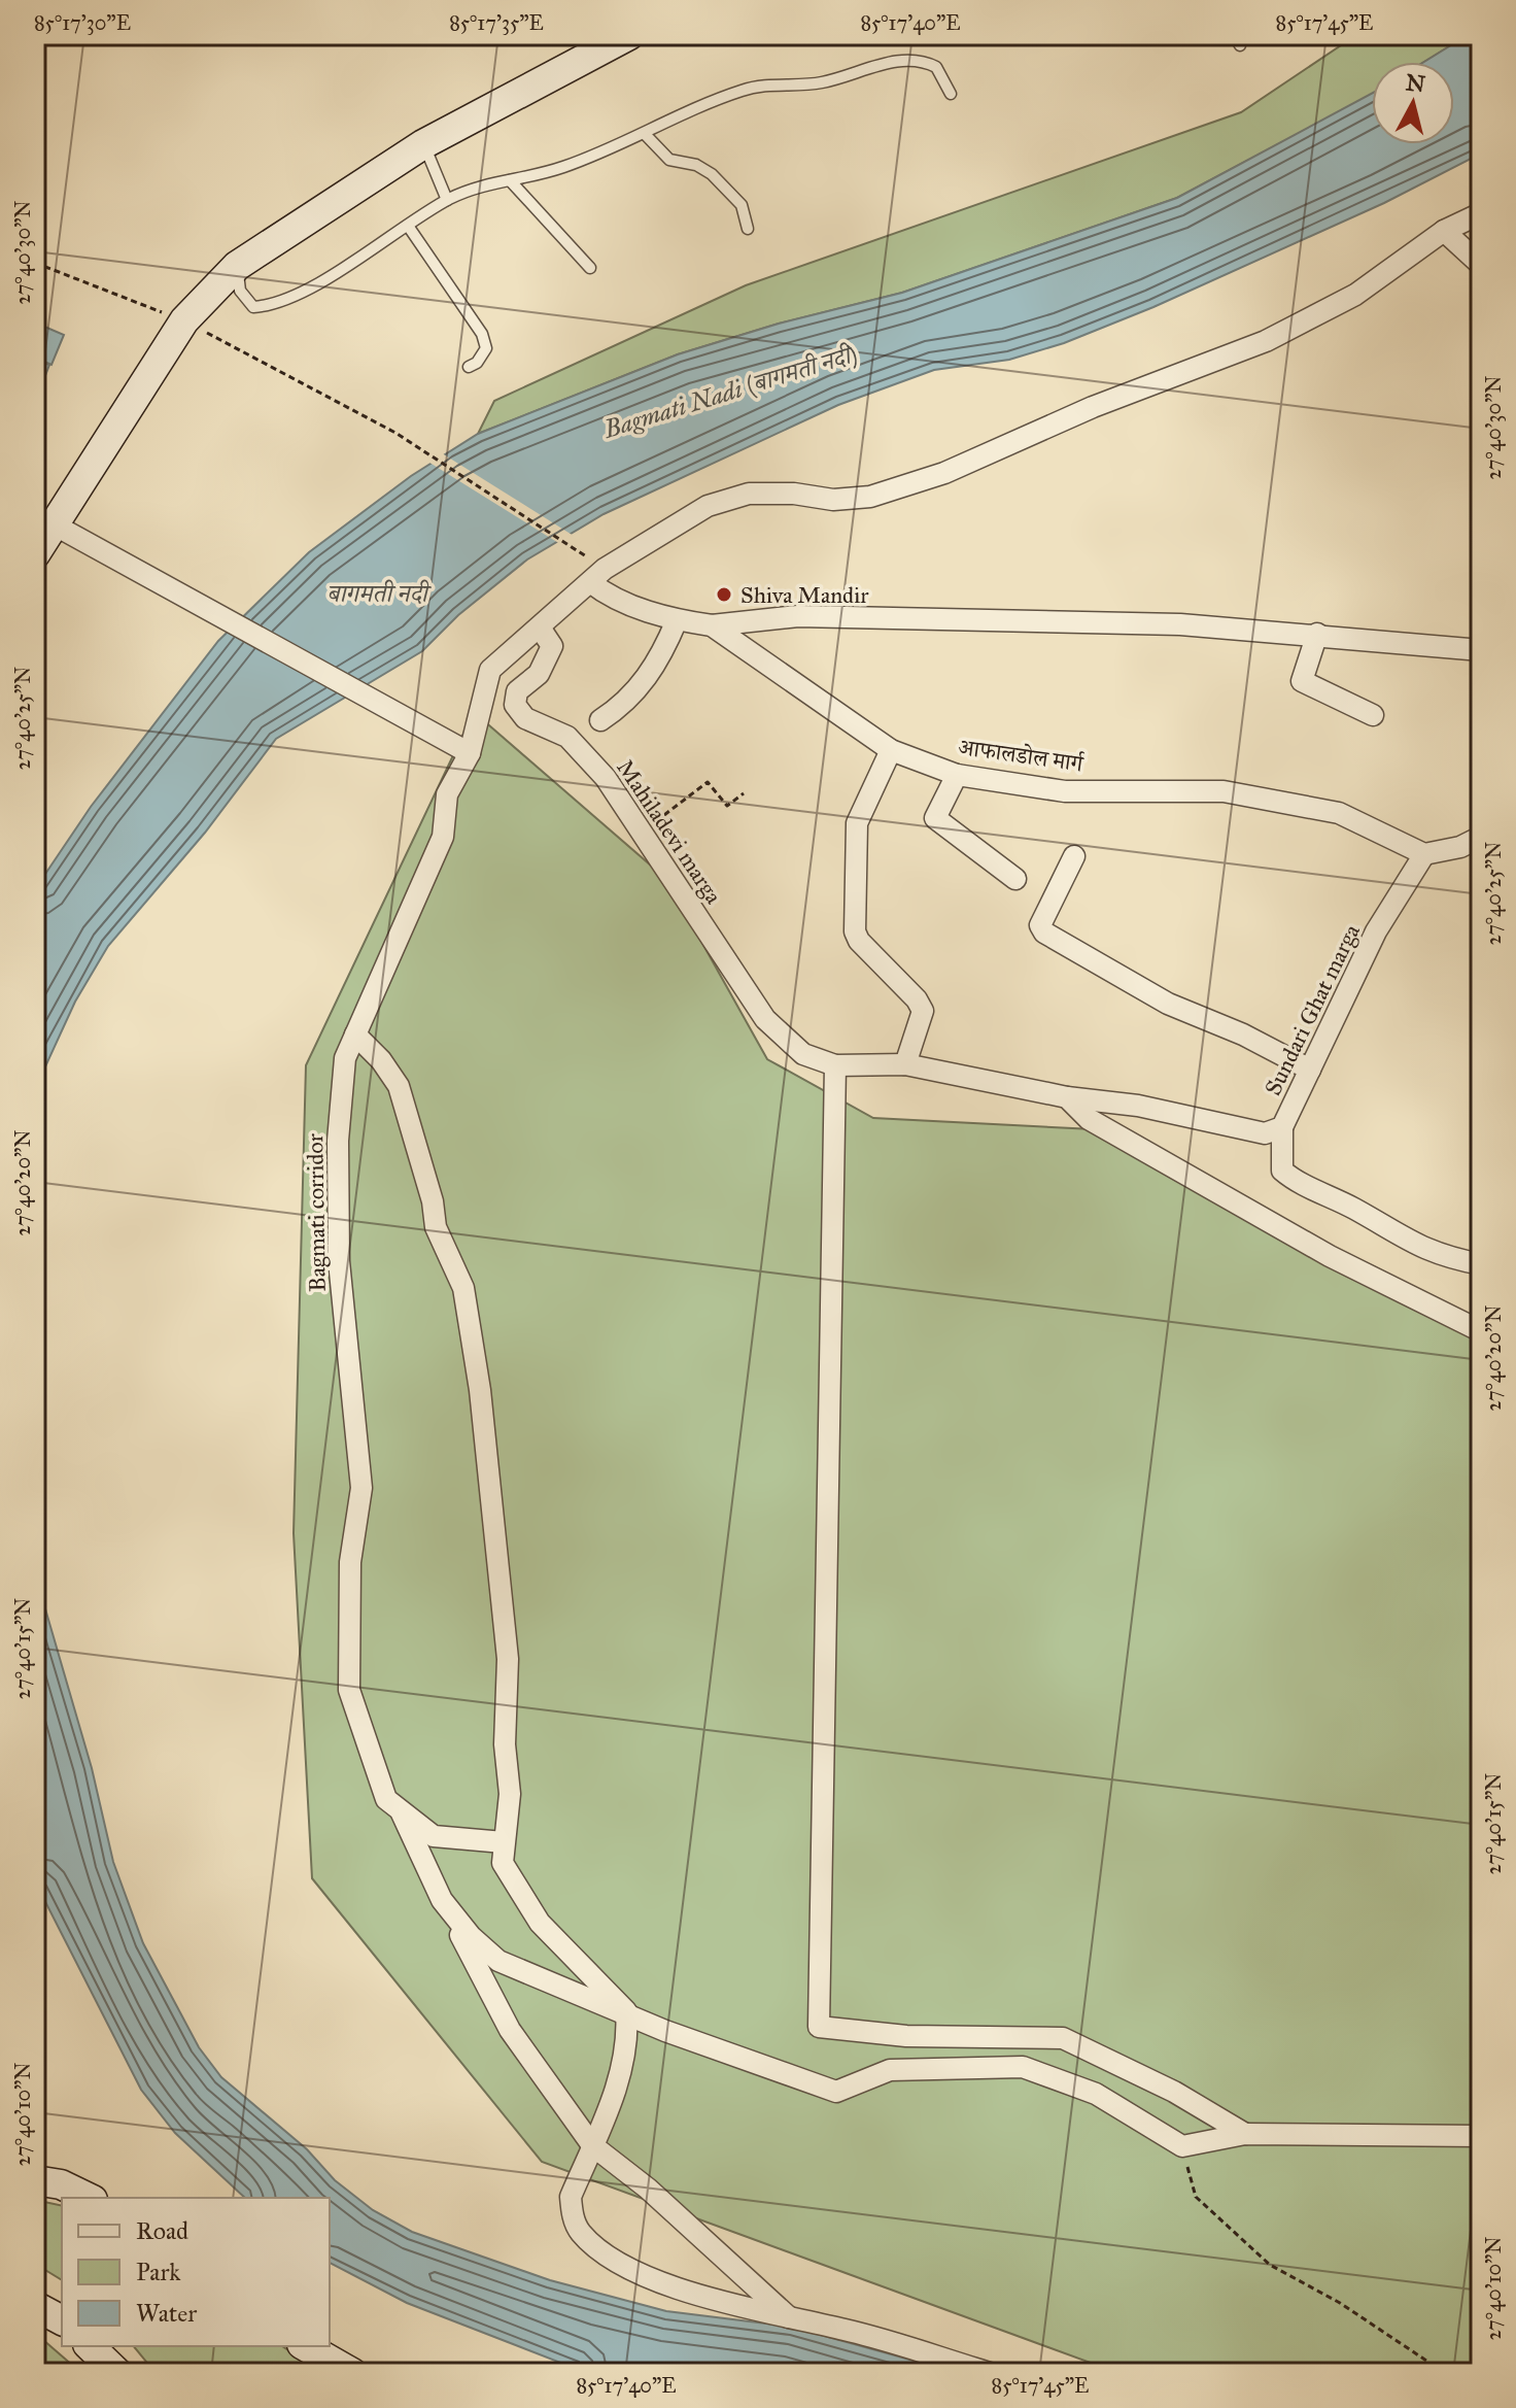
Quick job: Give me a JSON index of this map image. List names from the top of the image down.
{
  "streets": {
    "street": [
      "आफालडोल मार्ग",
      "Mahiladevi marga",
      "Sundari Ghat marga",
      "Bagmati corridor"
    ]
  },
  "crossings": [
    ["आफालडोल मार्ग", "Sundari Ghat marga"],
    ["आफालडोल मार्ग", "Bagmati corridor"],
    ["Mahiladevi marga", "Sundari Ghat marga"],
    ["Mahiladevi marga", "Bagmati corridor"]
  ],
  "water": ["Bagmati Nadi (बागमती नदी)", "बागमती नदी"],
  "places": ["Shiva Mandir"],
  "legend": ["Road", "Park", "Water"],
  "north": "top",
  "coordinates": [
    "85°17'30\"E",
    "85°17'35\"E",
    "85°17'40\"E",
    "85°17'45\"E",
    "27°40'30\"N",
    "27°40'25\"N",
    "27°40'20\"N",
    "27°40'15\"N",
    "27°40'10\"N"
  ]
}
